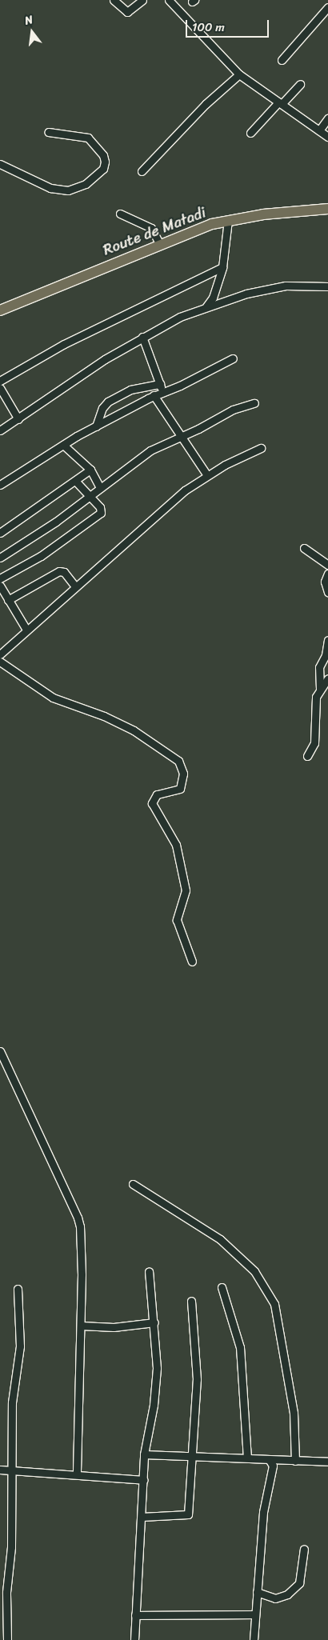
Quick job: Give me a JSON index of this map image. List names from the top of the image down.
{
  "streets": {
    "highway": ["Route de Matadi"]
  },
  "scale_bar": "100 m",
  "north": "top"
}
